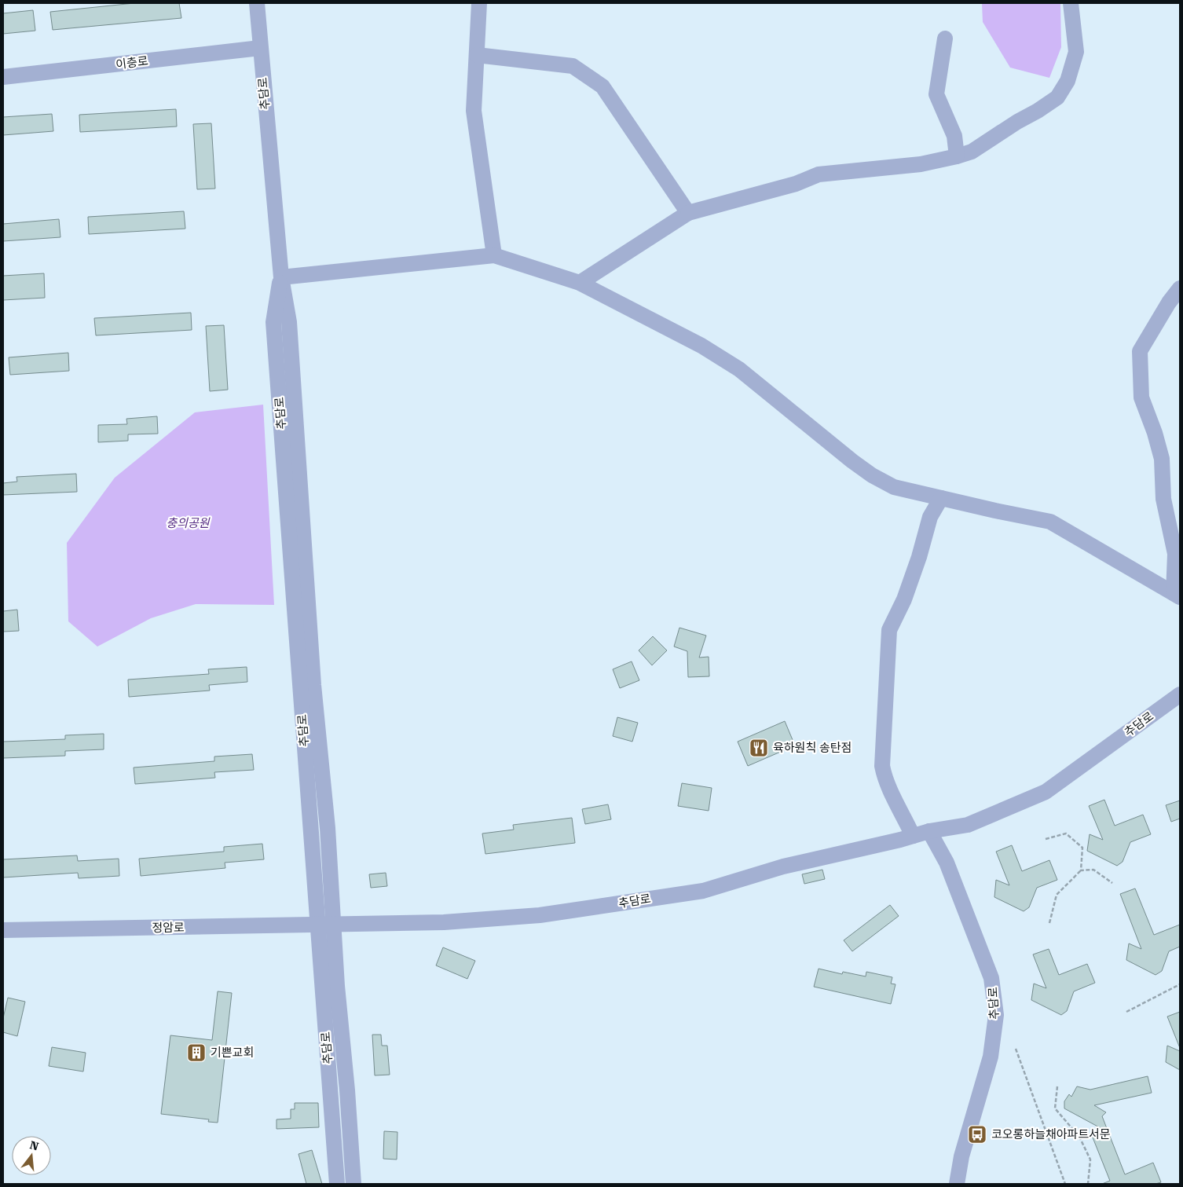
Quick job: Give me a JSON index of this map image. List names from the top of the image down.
{
  "streets": {
    "street": ["이충로", "추담로", "정암로"]
  },
  "crossings": [
    ["이충로", "추담로"],
    ["추담로", "정암로"]
  ],
  "parks": ["충의공원"],
  "places": {
    "restaurant": ["육하원칙 송탄점"],
    "building": ["기쁜교회"],
    "bus stop": ["코오롱하늘채아파트서문"]
  },
  "north": "top"
}
